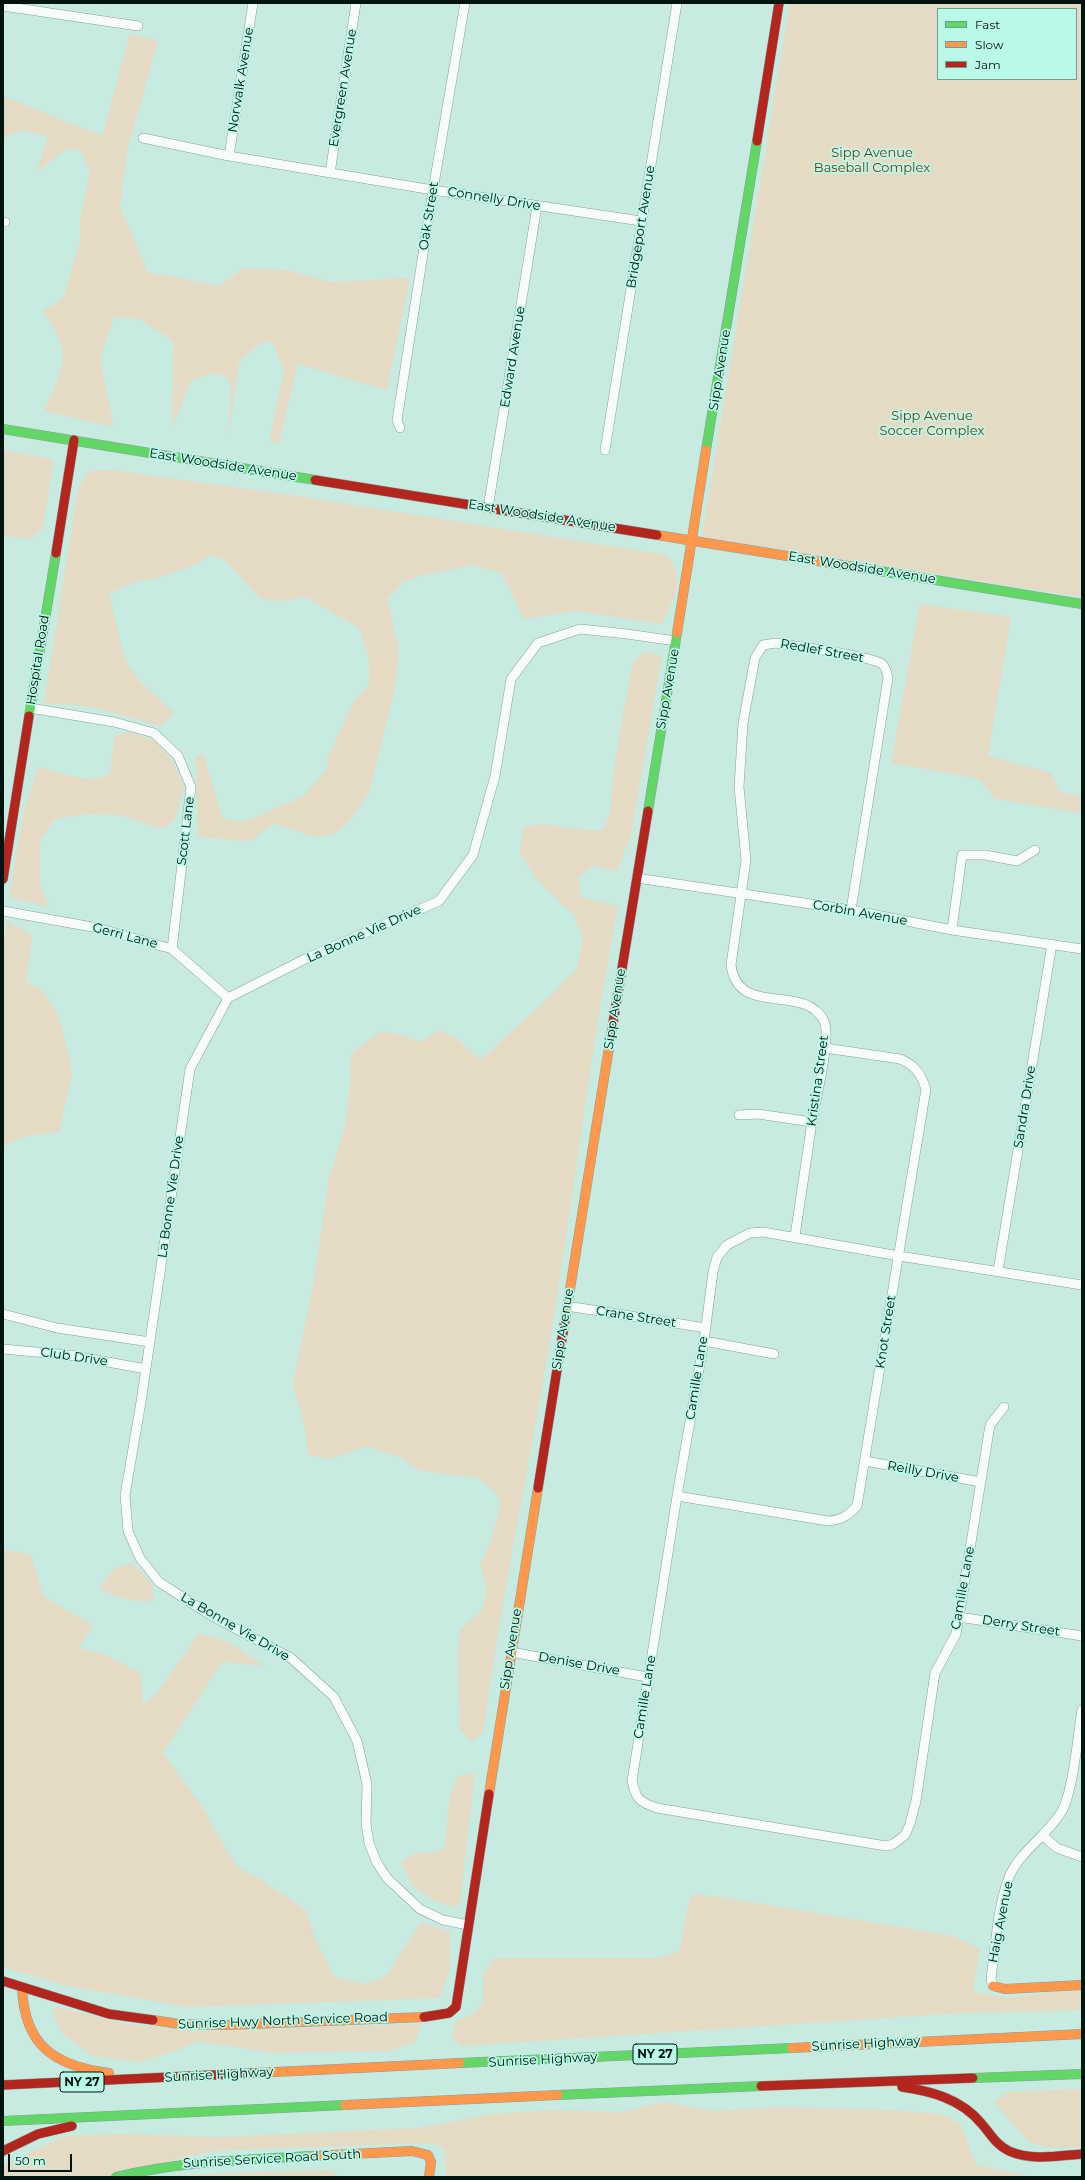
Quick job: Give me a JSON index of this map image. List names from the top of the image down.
{
  "streets": {
    "main road": [
      "Sipp Avenue",
      "East Woodside Avenue",
      "Hospital Road",
      "Sunrise Hwy North Service Road",
      "Sunrise Highway",
      "NY 27",
      "Sunrise Service Road South"
    ],
    "street": [
      "Norwalk Avenue",
      "Evergreen Avenue",
      "Connelly Drive",
      "Oak Street",
      "Bridgeport Avenue",
      "Edward Avenue",
      "Redlef Street",
      "Scott Lane",
      "Corbin Avenue",
      "La Bonne Vie Drive",
      "Gerri Lane",
      "Kristina Street",
      "Sandra Drive",
      "Crane Street",
      "Knot Street",
      "Club Drive",
      "Camille Lane",
      "Reilly Drive",
      "Derry Street",
      "Denise Drive",
      "Haig Avenue"
    ]
  },
  "crossings": [
    ["Norwalk Avenue", "Connelly Drive"],
    ["Evergreen Avenue", "Connelly Drive"],
    ["Connelly Drive", "Oak Street"],
    ["Connelly Drive", "Bridgeport Avenue"],
    ["Connelly Drive", "Edward Avenue"],
    ["Edward Avenue", "East Woodside Avenue"],
    ["Sipp Avenue", "East Woodside Avenue"],
    ["Sipp Avenue", "Corbin Avenue"],
    ["Sipp Avenue", "La Bonne Vie Drive"],
    ["Sipp Avenue", "Crane Street"],
    ["Sipp Avenue", "Denise Drive"],
    ["Sipp Avenue", "Sunrise Hwy North Service Road"],
    ["East Woodside Avenue", "Hospital Road"],
    ["Redlef Street", "Corbin Avenue"],
    ["Redlef Street", "Kristina Street"],
    ["Hospital Road", "Scott Lane"],
    ["Scott Lane", "Gerri Lane"],
    ["Corbin Avenue", "Kristina Street"],
    ["Corbin Avenue", "Sandra Drive"],
    ["La Bonne Vie Drive", "Gerri Lane"],
    ["La Bonne Vie Drive", "Club Drive"],
    ["Kristina Street", "Knot Street"],
    ["Kristina Street", "Camille Lane"],
    ["Sandra Drive", "Camille Lane"],
    ["Crane Street", "Camille Lane"],
    ["Knot Street", "Camille Lane"],
    ["Knot Street", "Reilly Drive"],
    ["Camille Lane", "Reilly Drive"],
    ["Camille Lane", "Derry Street"],
    ["Camille Lane", "Denise Drive"]
  ],
  "parks": ["Sipp Avenue Baseball Complex", "Sipp Avenue Soccer Complex"],
  "legend": ["Fast", "Slow", "Jam"],
  "scale_bar": "50 m"
}
